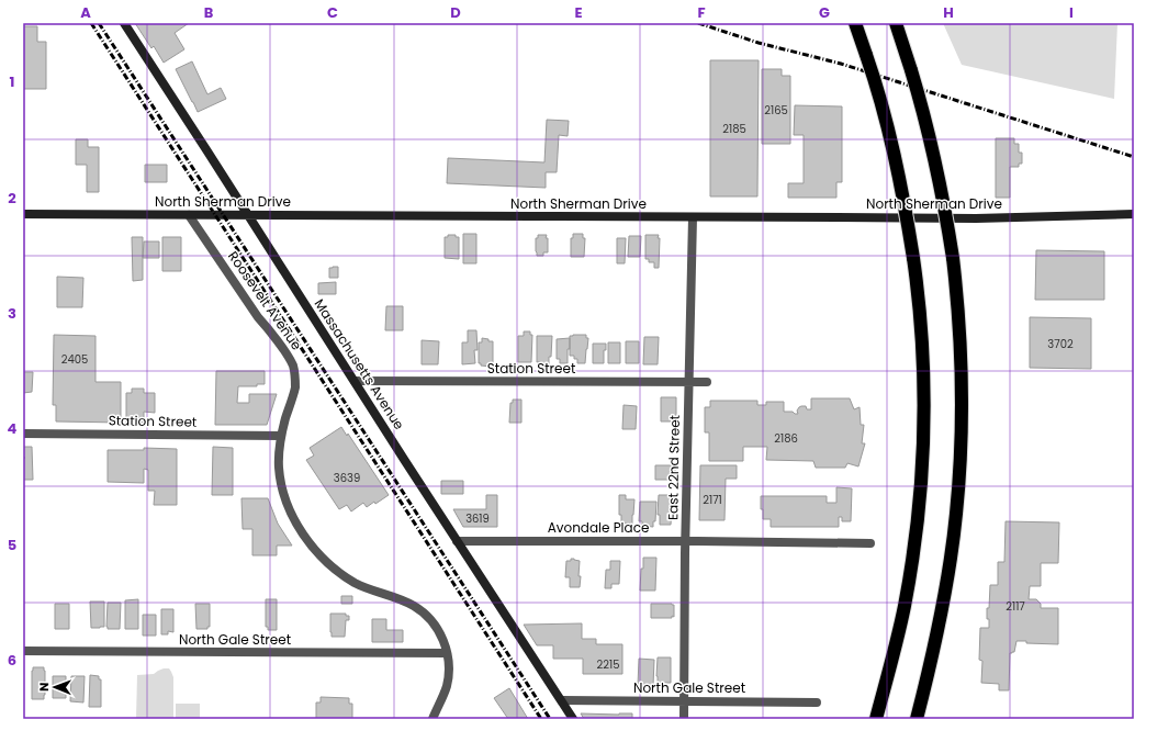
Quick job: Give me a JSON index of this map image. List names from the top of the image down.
{
  "streets": {
    "main road": ["North Sherman Drive", "Massachusetts Avenue"],
    "street": [
      "Roosevelt Avenue",
      "Station Street",
      "East 22nd Street",
      "Avondale Place",
      "North Gale Street"
    ]
  },
  "crossings": [
    ["North Sherman Drive", "Roosevelt Avenue"],
    ["North Sherman Drive", "Massachusetts Avenue"],
    ["North Sherman Drive", "East 22nd Street"],
    ["Roosevelt Avenue", "Station Street"],
    ["Roosevelt Avenue", "North Gale Street"],
    ["Massachusetts Avenue", "Station Street"],
    ["Massachusetts Avenue", "Avondale Place"],
    ["Massachusetts Avenue", "North Gale Street"],
    ["Station Street", "East 22nd Street"],
    ["East 22nd Street", "Avondale Place"],
    ["East 22nd Street", "North Gale Street"]
  ],
  "house_numbers": [
    "2165",
    "2185",
    "3702",
    "2405",
    "2186",
    "3639",
    "2171",
    "3619",
    "2117",
    "2215"
  ],
  "north": "left",
  "grid": {
    "columns": [
      "A",
      "B",
      "C",
      "D",
      "E",
      "F",
      "G",
      "H",
      "I"
    ],
    "rows": [
      "1",
      "2",
      "3",
      "4",
      "5",
      "6"
    ]
  }
}
